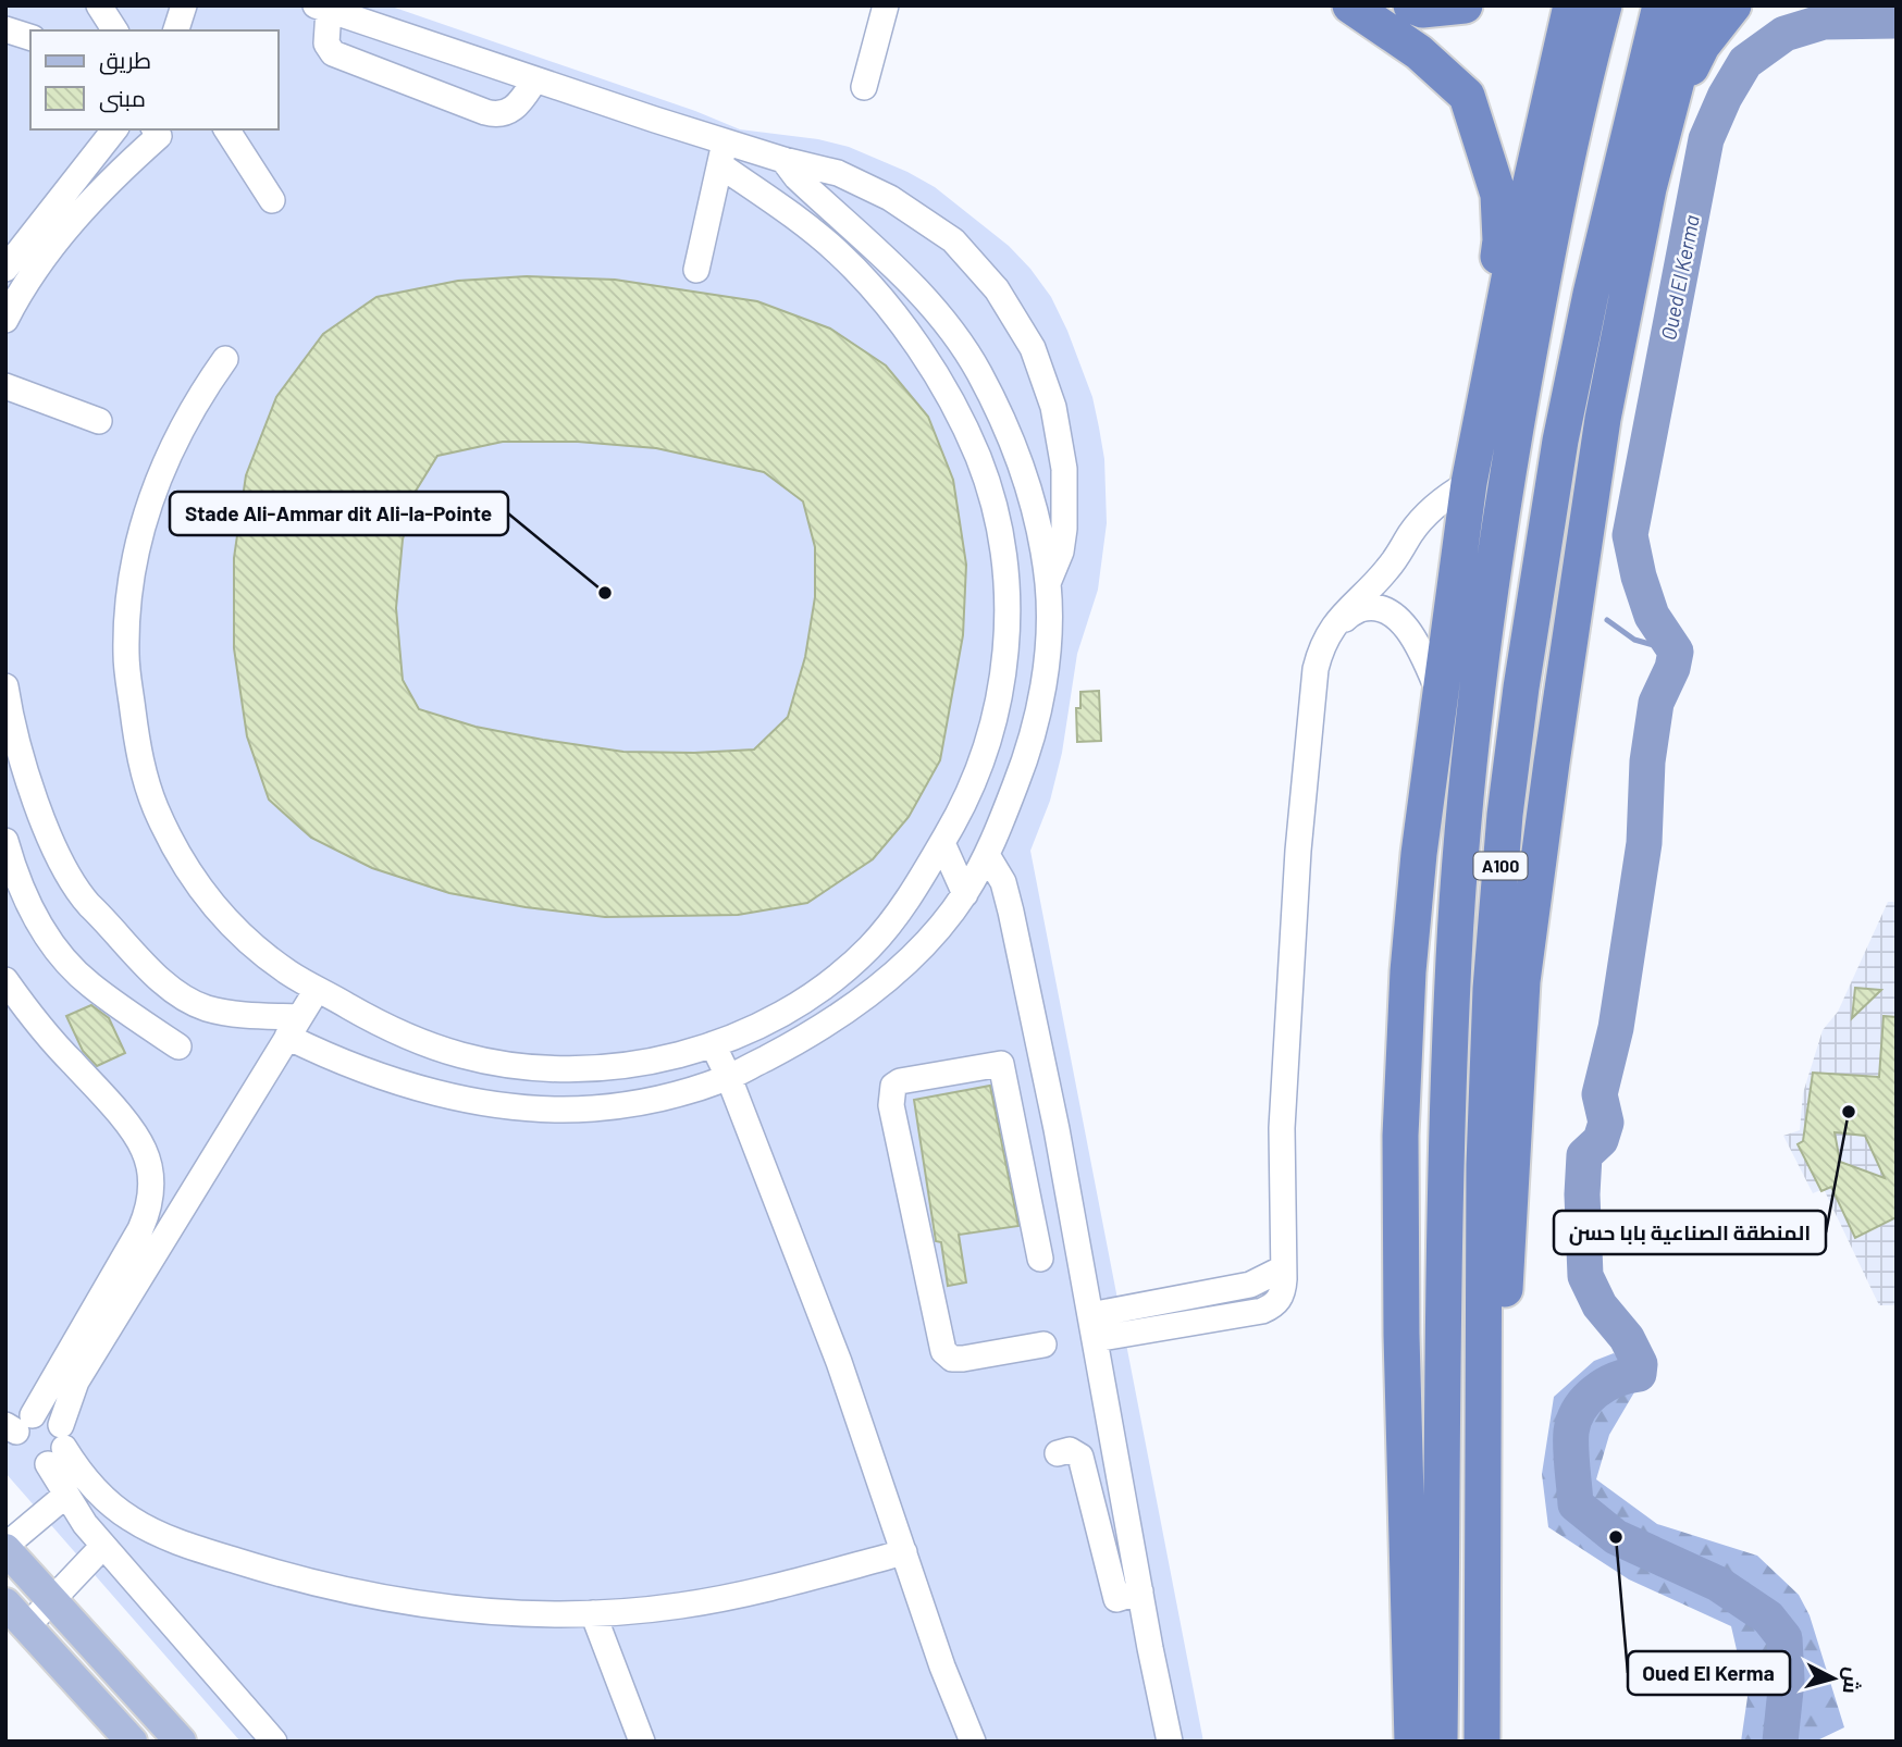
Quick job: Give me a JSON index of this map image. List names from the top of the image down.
{
  "streets": {
    "highway": ["A100"]
  },
  "water": ["Oued El Kerma"],
  "places": ["Stade Ali-Ammar dit Ali-la-Pointe", "المنطقة الصناعية بابا حسن", "Oued El Kerma"],
  "legend": ["طريق", "مبنى"],
  "north": "right"
}
